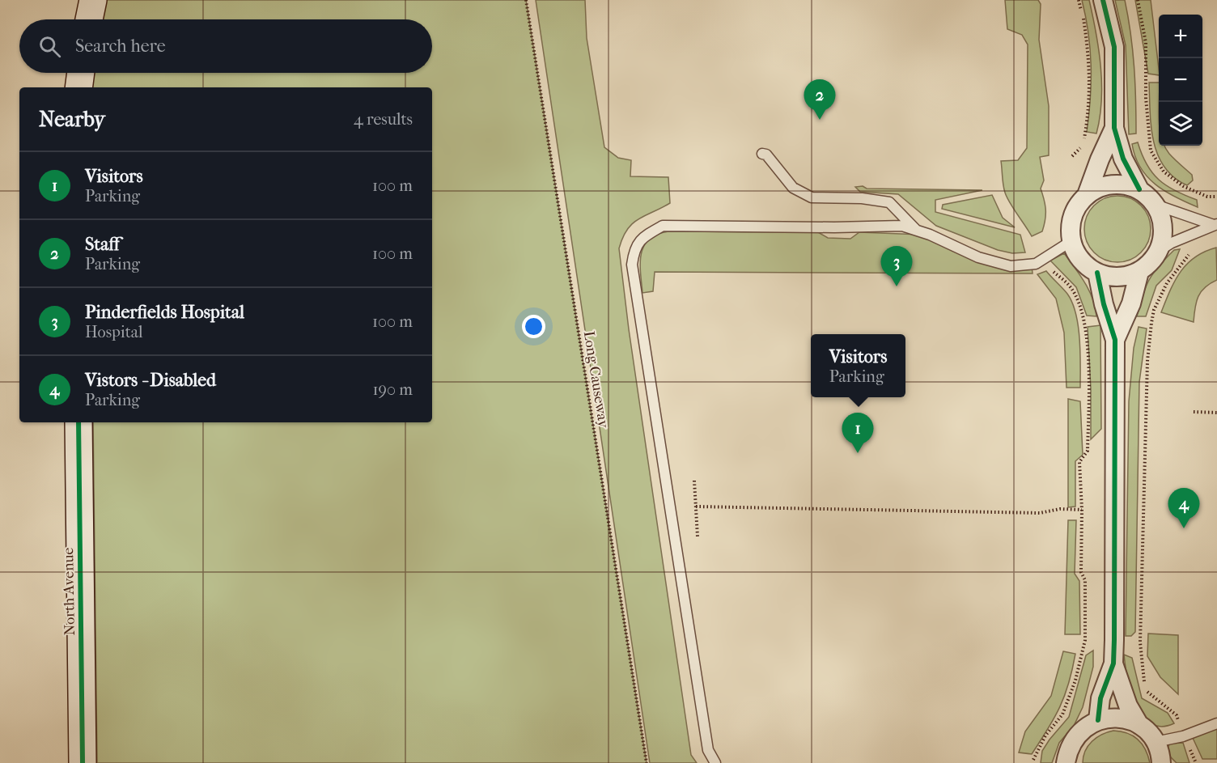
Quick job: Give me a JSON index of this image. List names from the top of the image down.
{
  "streets": {
    "street": ["North Avenue"],
    "path": ["Long Causeway"]
  },
  "page": {
    "map_buttons": ["+", "−"],
    "search": "Search here",
    "pins": [
      "2",
      "3",
      "1",
      "4"
    ],
    "heading": ["Nearby", "4 results"],
    "list": [
      {
        "mark": "1",
        "name": "Visitors",
        "note": "Parking",
        "value": "100 m"
      },
      {
        "mark": "2",
        "name": "Staff",
        "note": "Parking",
        "value": "100 m"
      },
      {
        "mark": "3",
        "name": "Pinderfields Hospital",
        "note": "Hospital",
        "value": "100 m"
      },
      {
        "mark": "4",
        "name": "Vistors - Disabled",
        "note": "Parking",
        "value": "190 m"
      }
    ],
    "popup": ["Visitors", "Parking"]
  }
}
